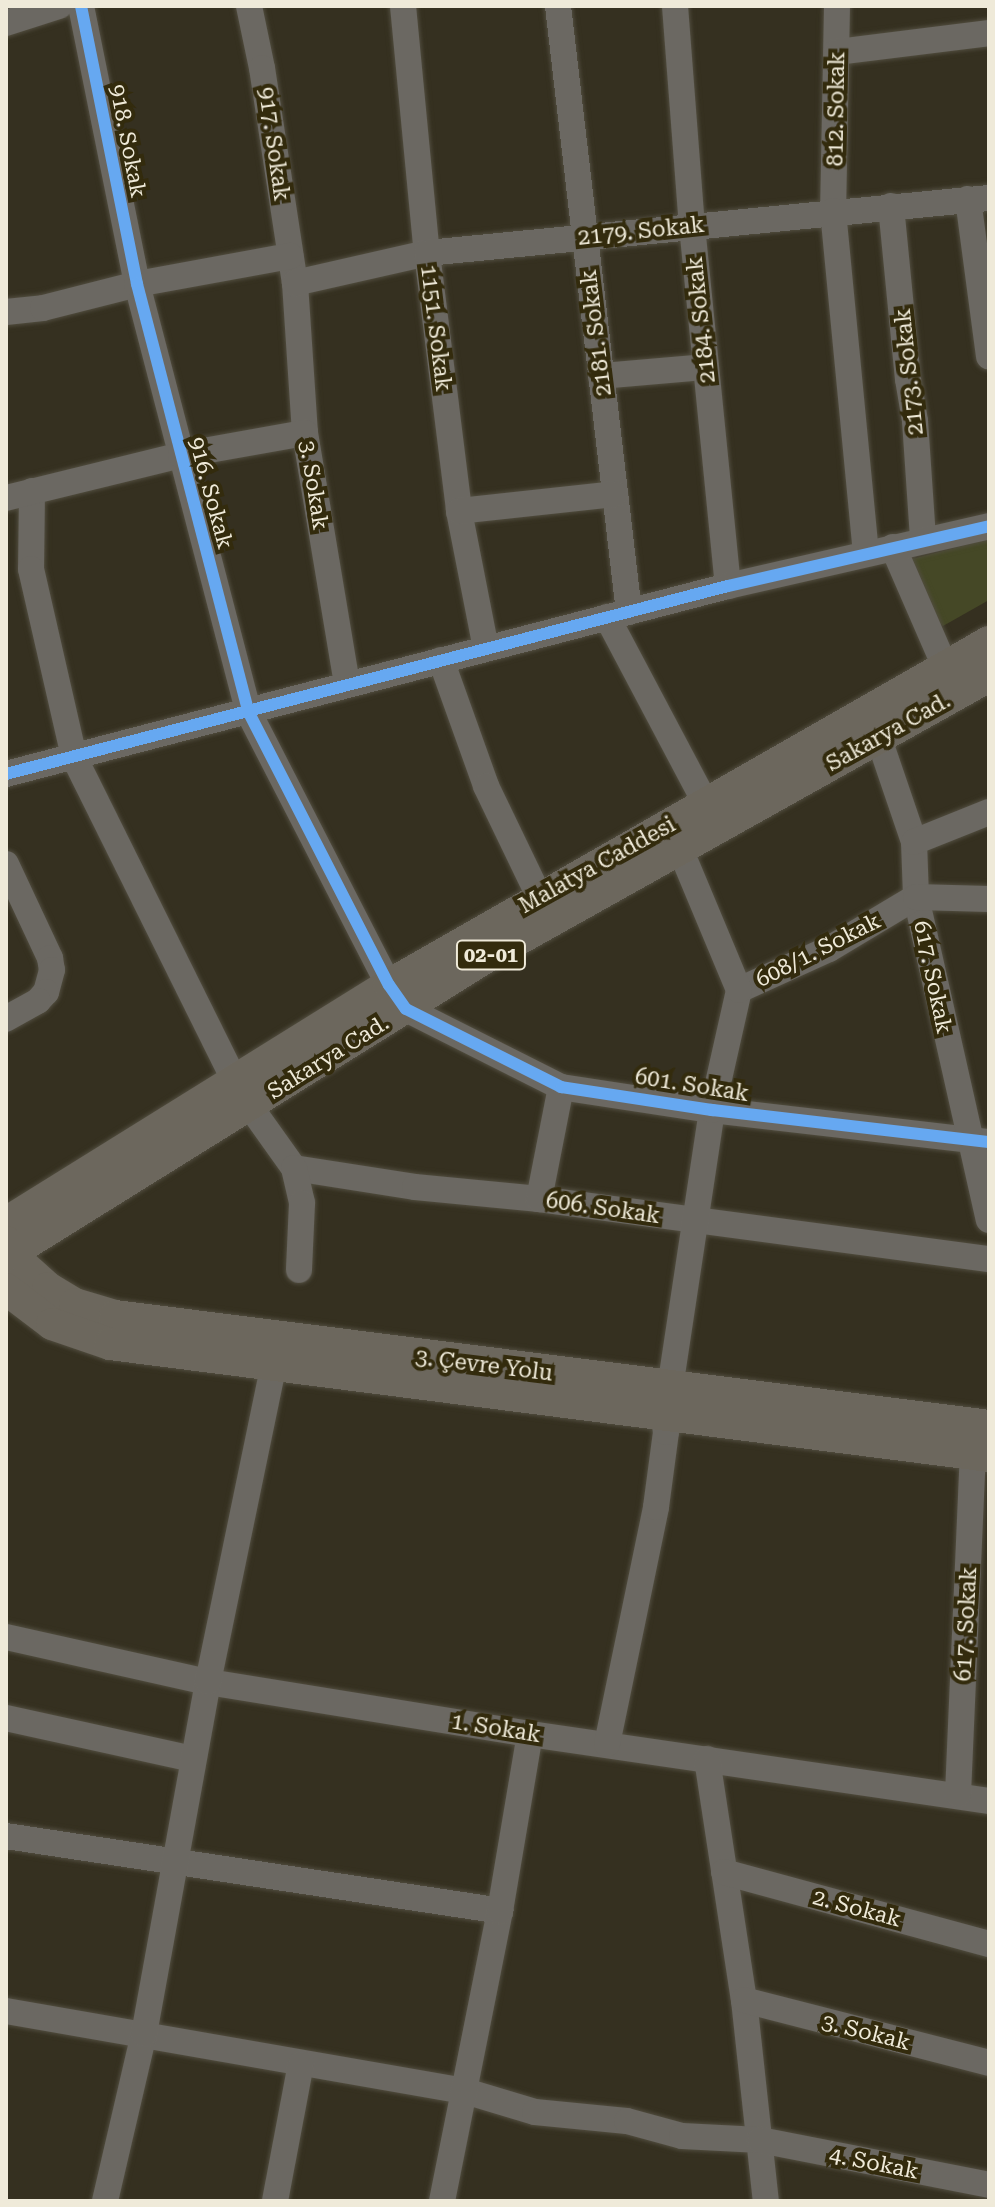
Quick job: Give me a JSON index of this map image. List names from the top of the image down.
{
  "streets": {
    "main road": [
      "Sakarya Cad.",
      "Malatya Caddesi",
      "02-01",
      "3. Çevre Yolu"
    ],
    "street": [
      "812. Sokak",
      "918. Sokak",
      "917. Sokak",
      "2179. Sokak",
      "2184. Sokak",
      "1151. Sokak",
      "2181. Sokak",
      "2173. Sokak",
      "3. Sokak",
      "916. Sokak",
      "608/1. Sokak",
      "617. Sokak",
      "601. Sokak",
      "606. Sokak",
      "1. Sokak",
      "2. Sokak",
      "4. Sokak"
    ]
  },
  "crossings": [
    ["812. Sokak", "2179. Sokak"],
    ["918. Sokak", "916. Sokak"],
    ["917. Sokak", "2179. Sokak"],
    ["917. Sokak", "3. Sokak"],
    ["2179. Sokak", "2184. Sokak"],
    ["2179. Sokak", "1151. Sokak"],
    ["2179. Sokak", "2181. Sokak"],
    ["2179. Sokak", "2173. Sokak"],
    ["2179. Sokak", "3. Sokak"],
    ["916. Sokak", "Sakarya Cad."],
    ["916. Sokak", "Malatya Caddesi"],
    ["916. Sokak", "601. Sokak"],
    ["Sakarya Cad.", "Malatya Caddesi"],
    ["Sakarya Cad.", "617. Sokak"],
    ["Sakarya Cad.", "601. Sokak"],
    ["Sakarya Cad.", "3. Çevre Yolu"],
    ["Malatya Caddesi", "601. Sokak"],
    ["608/1. Sokak", "617. Sokak"],
    ["617. Sokak", "601. Sokak"],
    ["617. Sokak", "3. Çevre Yolu"],
    ["617. Sokak", "1. Sokak"]
  ]
}
